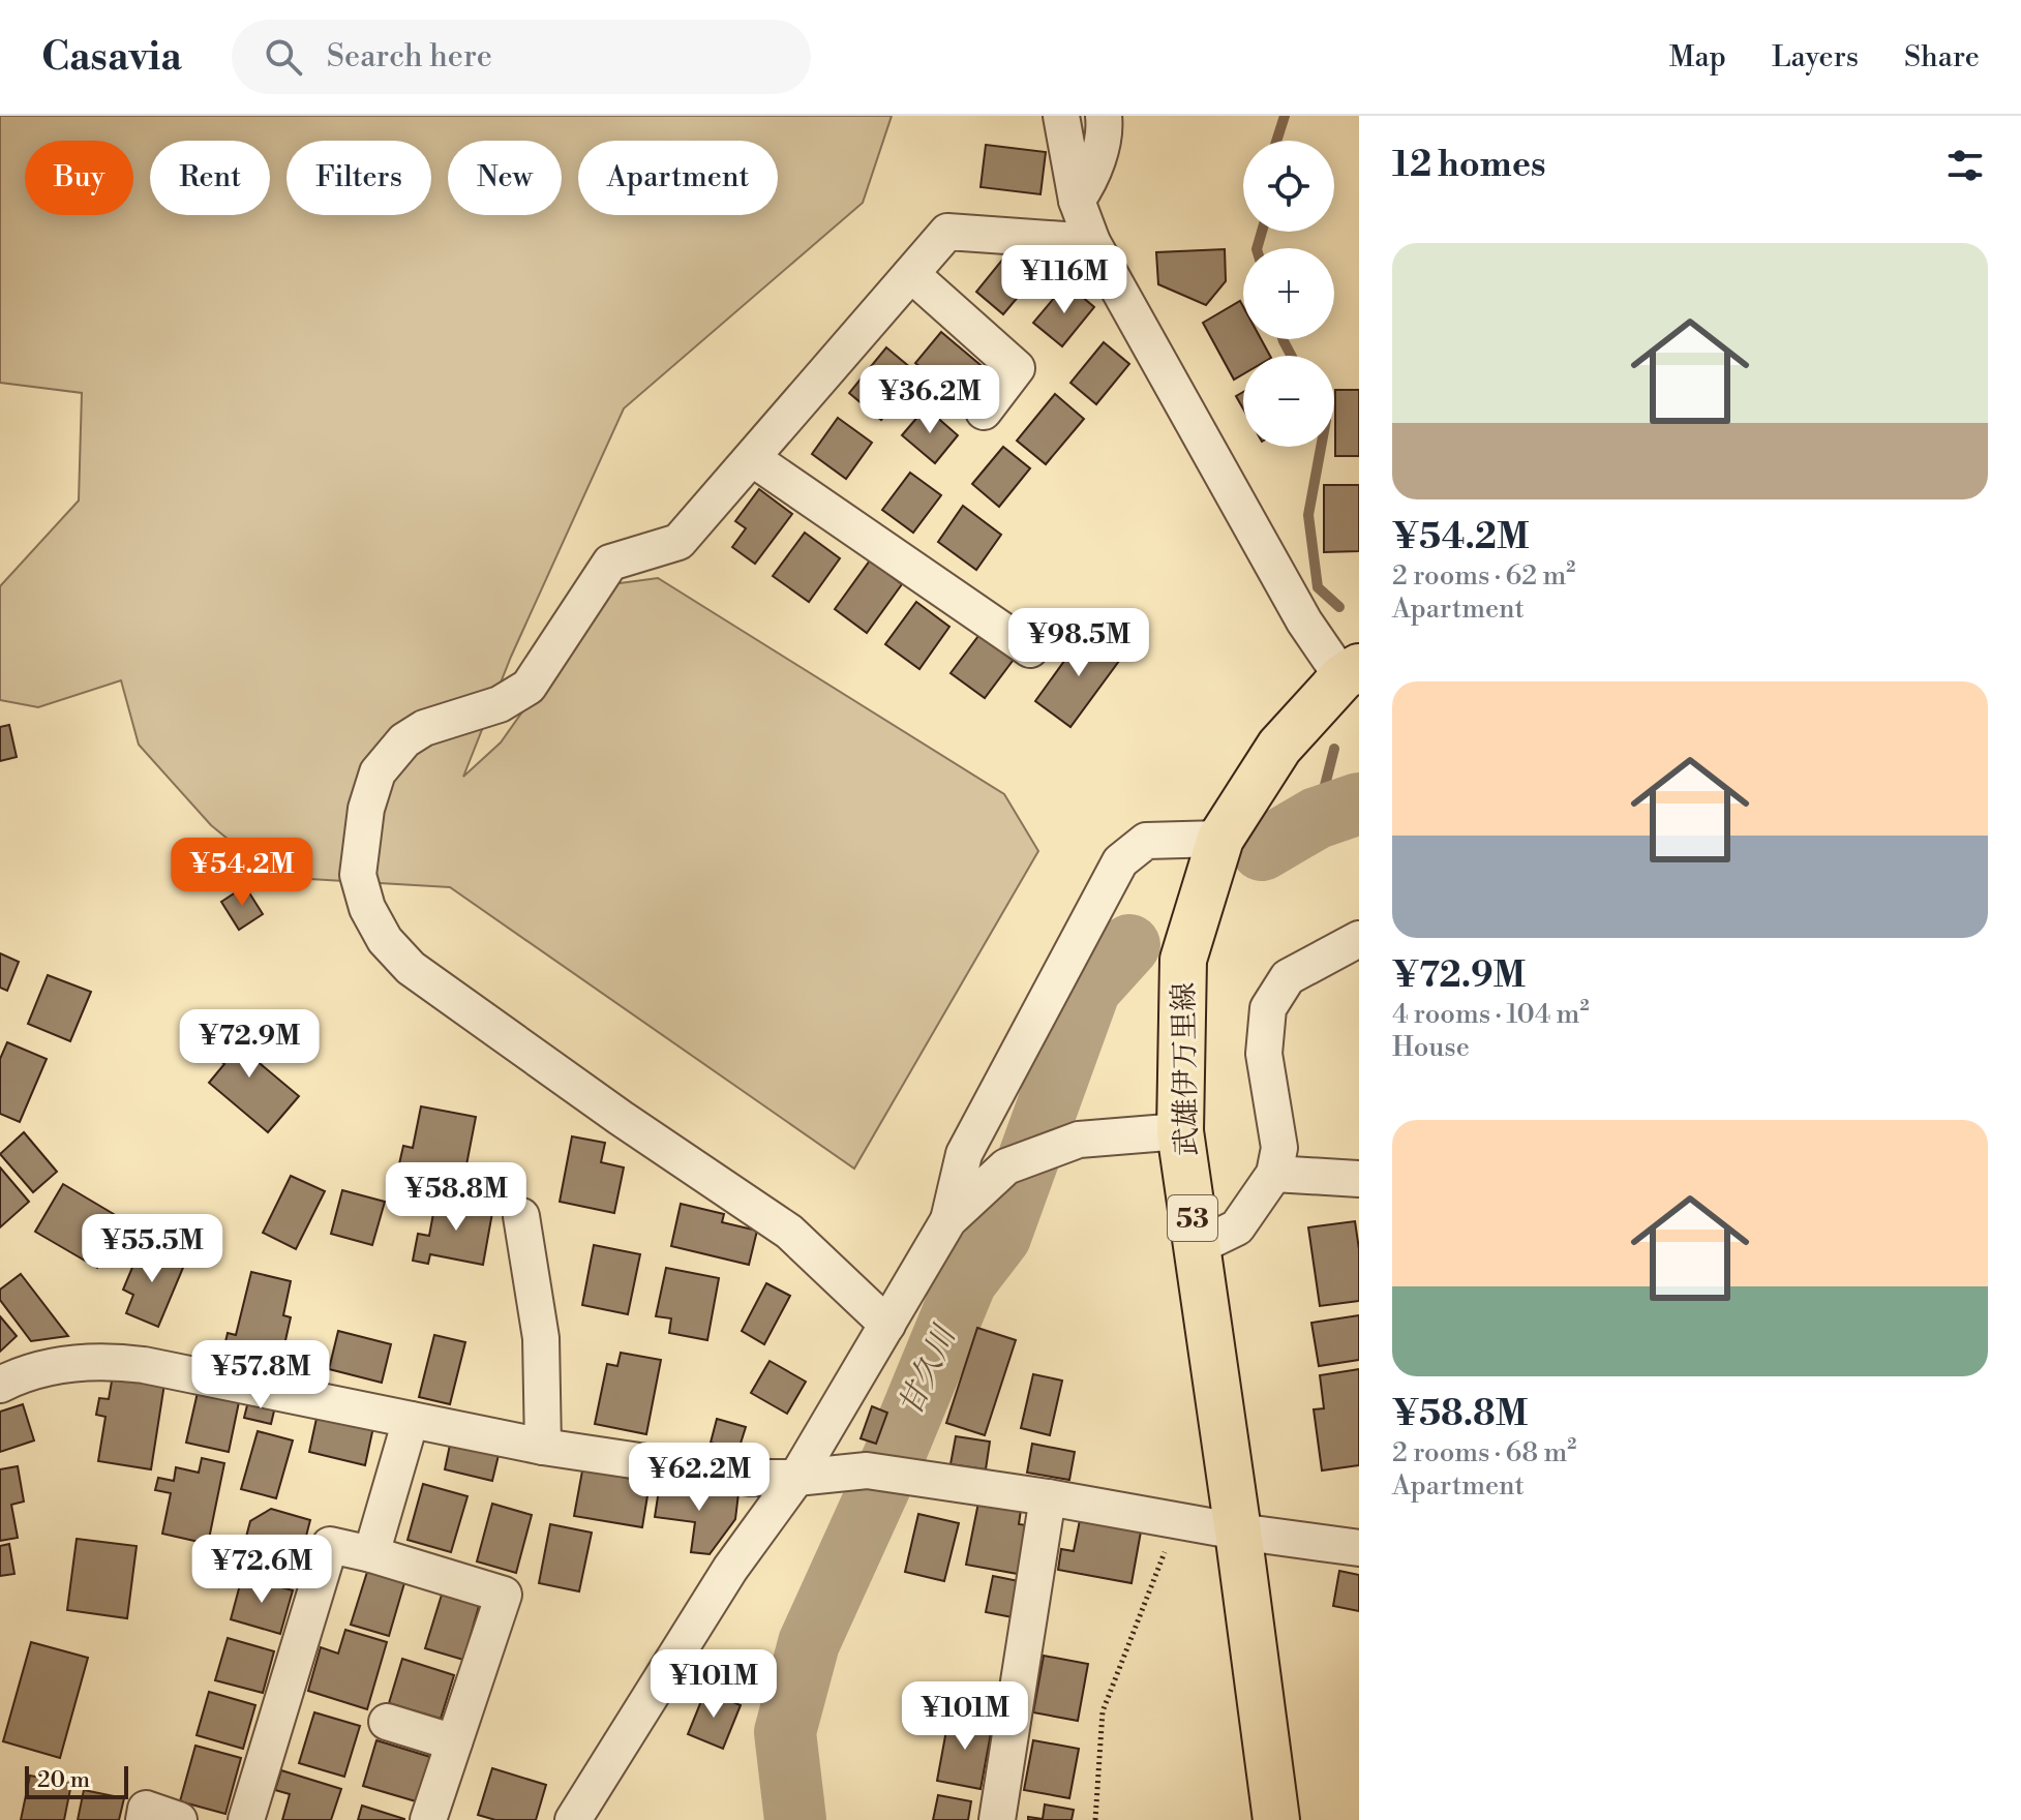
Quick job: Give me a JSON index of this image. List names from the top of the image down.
{
  "streets": {
    "main road": ["武雄伊万里線", "53"]
  },
  "water": ["甘久川"],
  "scale_bar": "20 m",
  "page": {
    "header": "Casavia",
    "search": "Search here",
    "nav": ["Map", "Layers", "Share"],
    "heading": "12 homes",
    "map_buttons": ["+", "−"],
    "chip": [
      "Buy",
      "Rent",
      "Filters",
      "New",
      "Apartment"
    ],
    "list": [
      {
        "name": "¥54.2M",
        "note": "2 rooms · 62 m² · Apartment"
      },
      {
        "name": "¥72.9M",
        "note": "4 rooms · 104 m² · House"
      },
      {
        "name": "¥58.8M",
        "note": "2 rooms · 68 m² · Apartment"
      }
    ],
    "price": [
      "¥116M",
      "¥36.2M",
      "¥98.5M",
      "¥54.2M",
      "¥72.9M",
      "¥58.8M",
      "¥55.5M",
      "¥57.8M",
      "¥62.2M",
      "¥72.6M",
      "¥101M",
      "¥101M"
    ],
    "scale": "20 m"
  }
}
